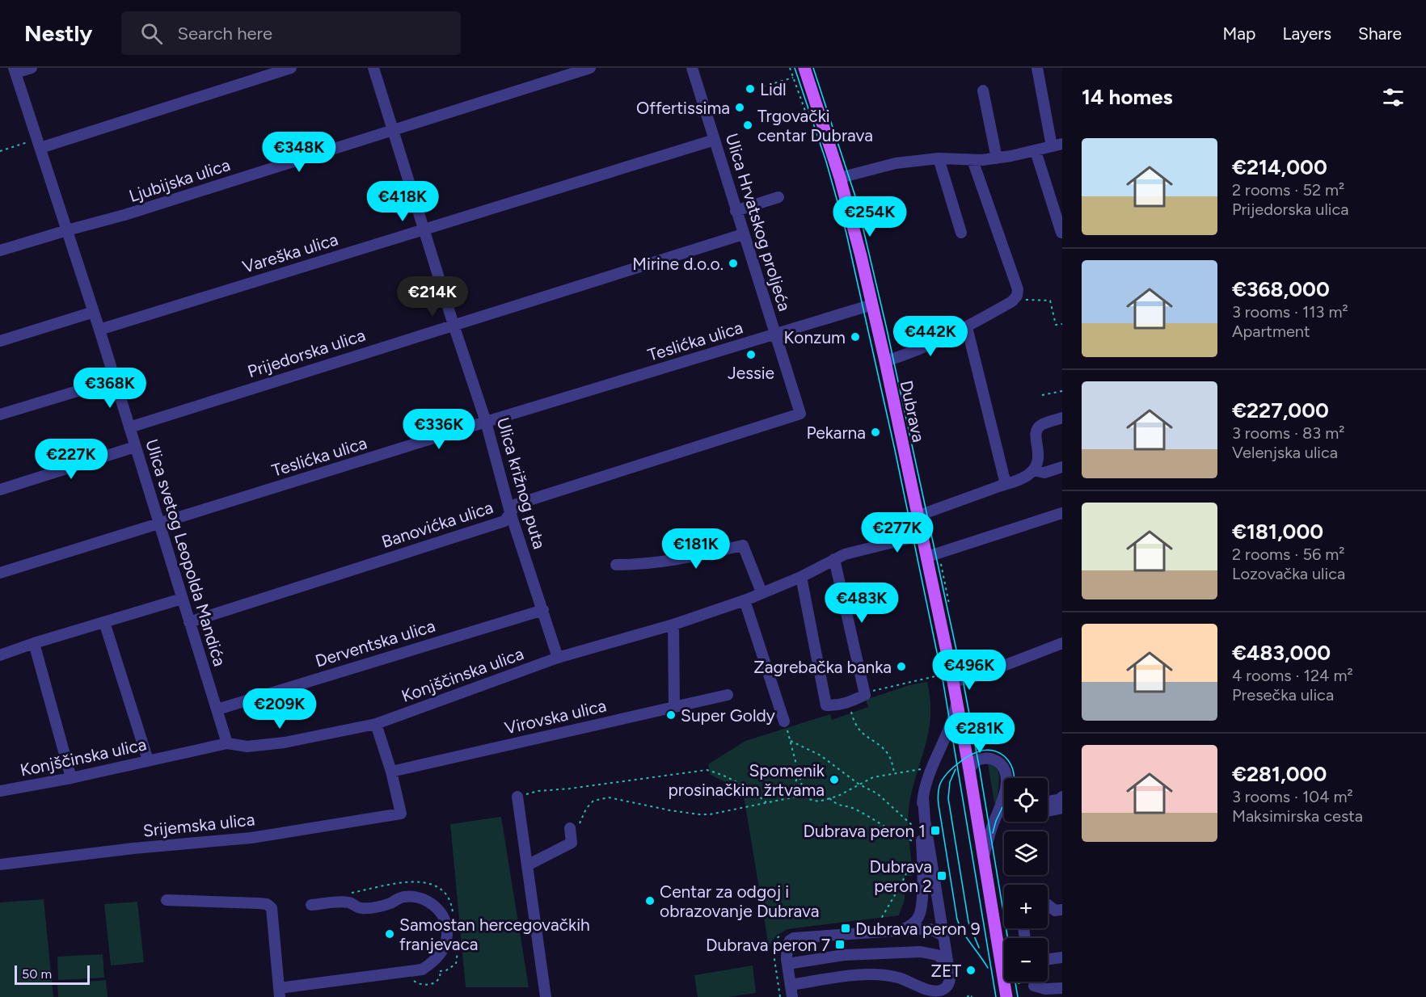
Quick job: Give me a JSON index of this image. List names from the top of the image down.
{
  "streets": {
    "main road": ["Dubrava"],
    "street": [
      "Ljubijska ulica",
      "Ulica Hrvatskog proljeća",
      "Vareška ulica",
      "Teslićka ulica",
      "Prijedorska ulica",
      "Ulica križnog puta",
      "Banovićka ulica",
      "Ulica svetog Leopolda Mandića",
      "Derventska ulica",
      "Konjščinska ulica",
      "Virovska ulica",
      "Srijemska ulica"
    ]
  },
  "crossings": [
    ["Ljubijska ulica", "Ulica križnog puta"],
    ["Ljubijska ulica", "Ulica svetog Leopolda Mandića"],
    ["Ulica Hrvatskog proljeća", "Vareška ulica"],
    ["Ulica Hrvatskog proljeća", "Teslićka ulica"],
    ["Ulica Hrvatskog proljeća", "Prijedorska ulica"],
    ["Ulica Hrvatskog proljeća", "Banovićka ulica"],
    ["Vareška ulica", "Ulica križnog puta"],
    ["Vareška ulica", "Ulica svetog Leopolda Mandića"],
    ["Teslićka ulica", "Dubrava"],
    ["Teslićka ulica", "Ulica križnog puta"],
    ["Teslićka ulica", "Ulica svetog Leopolda Mandića"],
    ["Prijedorska ulica", "Ulica križnog puta"],
    ["Prijedorska ulica", "Ulica svetog Leopolda Mandića"],
    ["Dubrava", "Konjščinska ulica"],
    ["Ulica križnog puta", "Banovićka ulica"],
    ["Ulica križnog puta", "Derventska ulica"],
    ["Ulica križnog puta", "Konjščinska ulica"],
    ["Banovićka ulica", "Ulica svetog Leopolda Mandića"],
    ["Ulica svetog Leopolda Mandića", "Derventska ulica"],
    ["Ulica svetog Leopolda Mandića", "Konjščinska ulica"],
    ["Virovska ulica", "Srijemska ulica"]
  ],
  "places": {
    "other": [
      "Lidl",
      "Offertissima",
      "Trgovački centar Dubrava",
      "Mirine d.o.o.",
      "Konzum",
      "Jessie",
      "Pekarna",
      "Zagrebačka banka",
      "Super Goldy",
      "Spomenik prosinačkim žrtvama",
      "Centar za odgoj i obrazovanje Dubrava",
      "Samostan hercegovačkih franjevaca",
      "ZET"
    ],
    "transit": [
      "Dubrava peron 1",
      "Dubrava peron 2",
      "Dubrava peron 9",
      "Dubrava peron 7"
    ]
  },
  "scale_bar": "50 m",
  "page": {
    "header": "Nestly",
    "search": "Search here",
    "nav": ["Map", "Layers", "Share"],
    "heading": "14 homes",
    "list": [
      {
        "name": "€214,000",
        "note": "2 rooms · 52 m² · Prijedorska ulica"
      },
      {
        "name": "€368,000",
        "note": "3 rooms · 113 m² · Apartment"
      },
      {
        "name": "€227,000",
        "note": "3 rooms · 83 m² · Velenjska ulica"
      },
      {
        "name": "€181,000",
        "note": "2 rooms · 56 m² · Lozovačka ulica"
      },
      {
        "name": "€483,000",
        "note": "4 rooms · 124 m² · Presečka ulica"
      },
      {
        "name": "€281,000",
        "note": "3 rooms · 104 m² · Maksimirska cesta"
      }
    ],
    "price": [
      "€348K",
      "€418K",
      "€254K",
      "€214K",
      "€442K",
      "€368K",
      "€336K",
      "€227K",
      "€277K",
      "€181K",
      "€483K",
      "€496K",
      "€209K",
      "€281K"
    ],
    "map_buttons": ["+", "−"],
    "scale": "50 m"
  }
}
